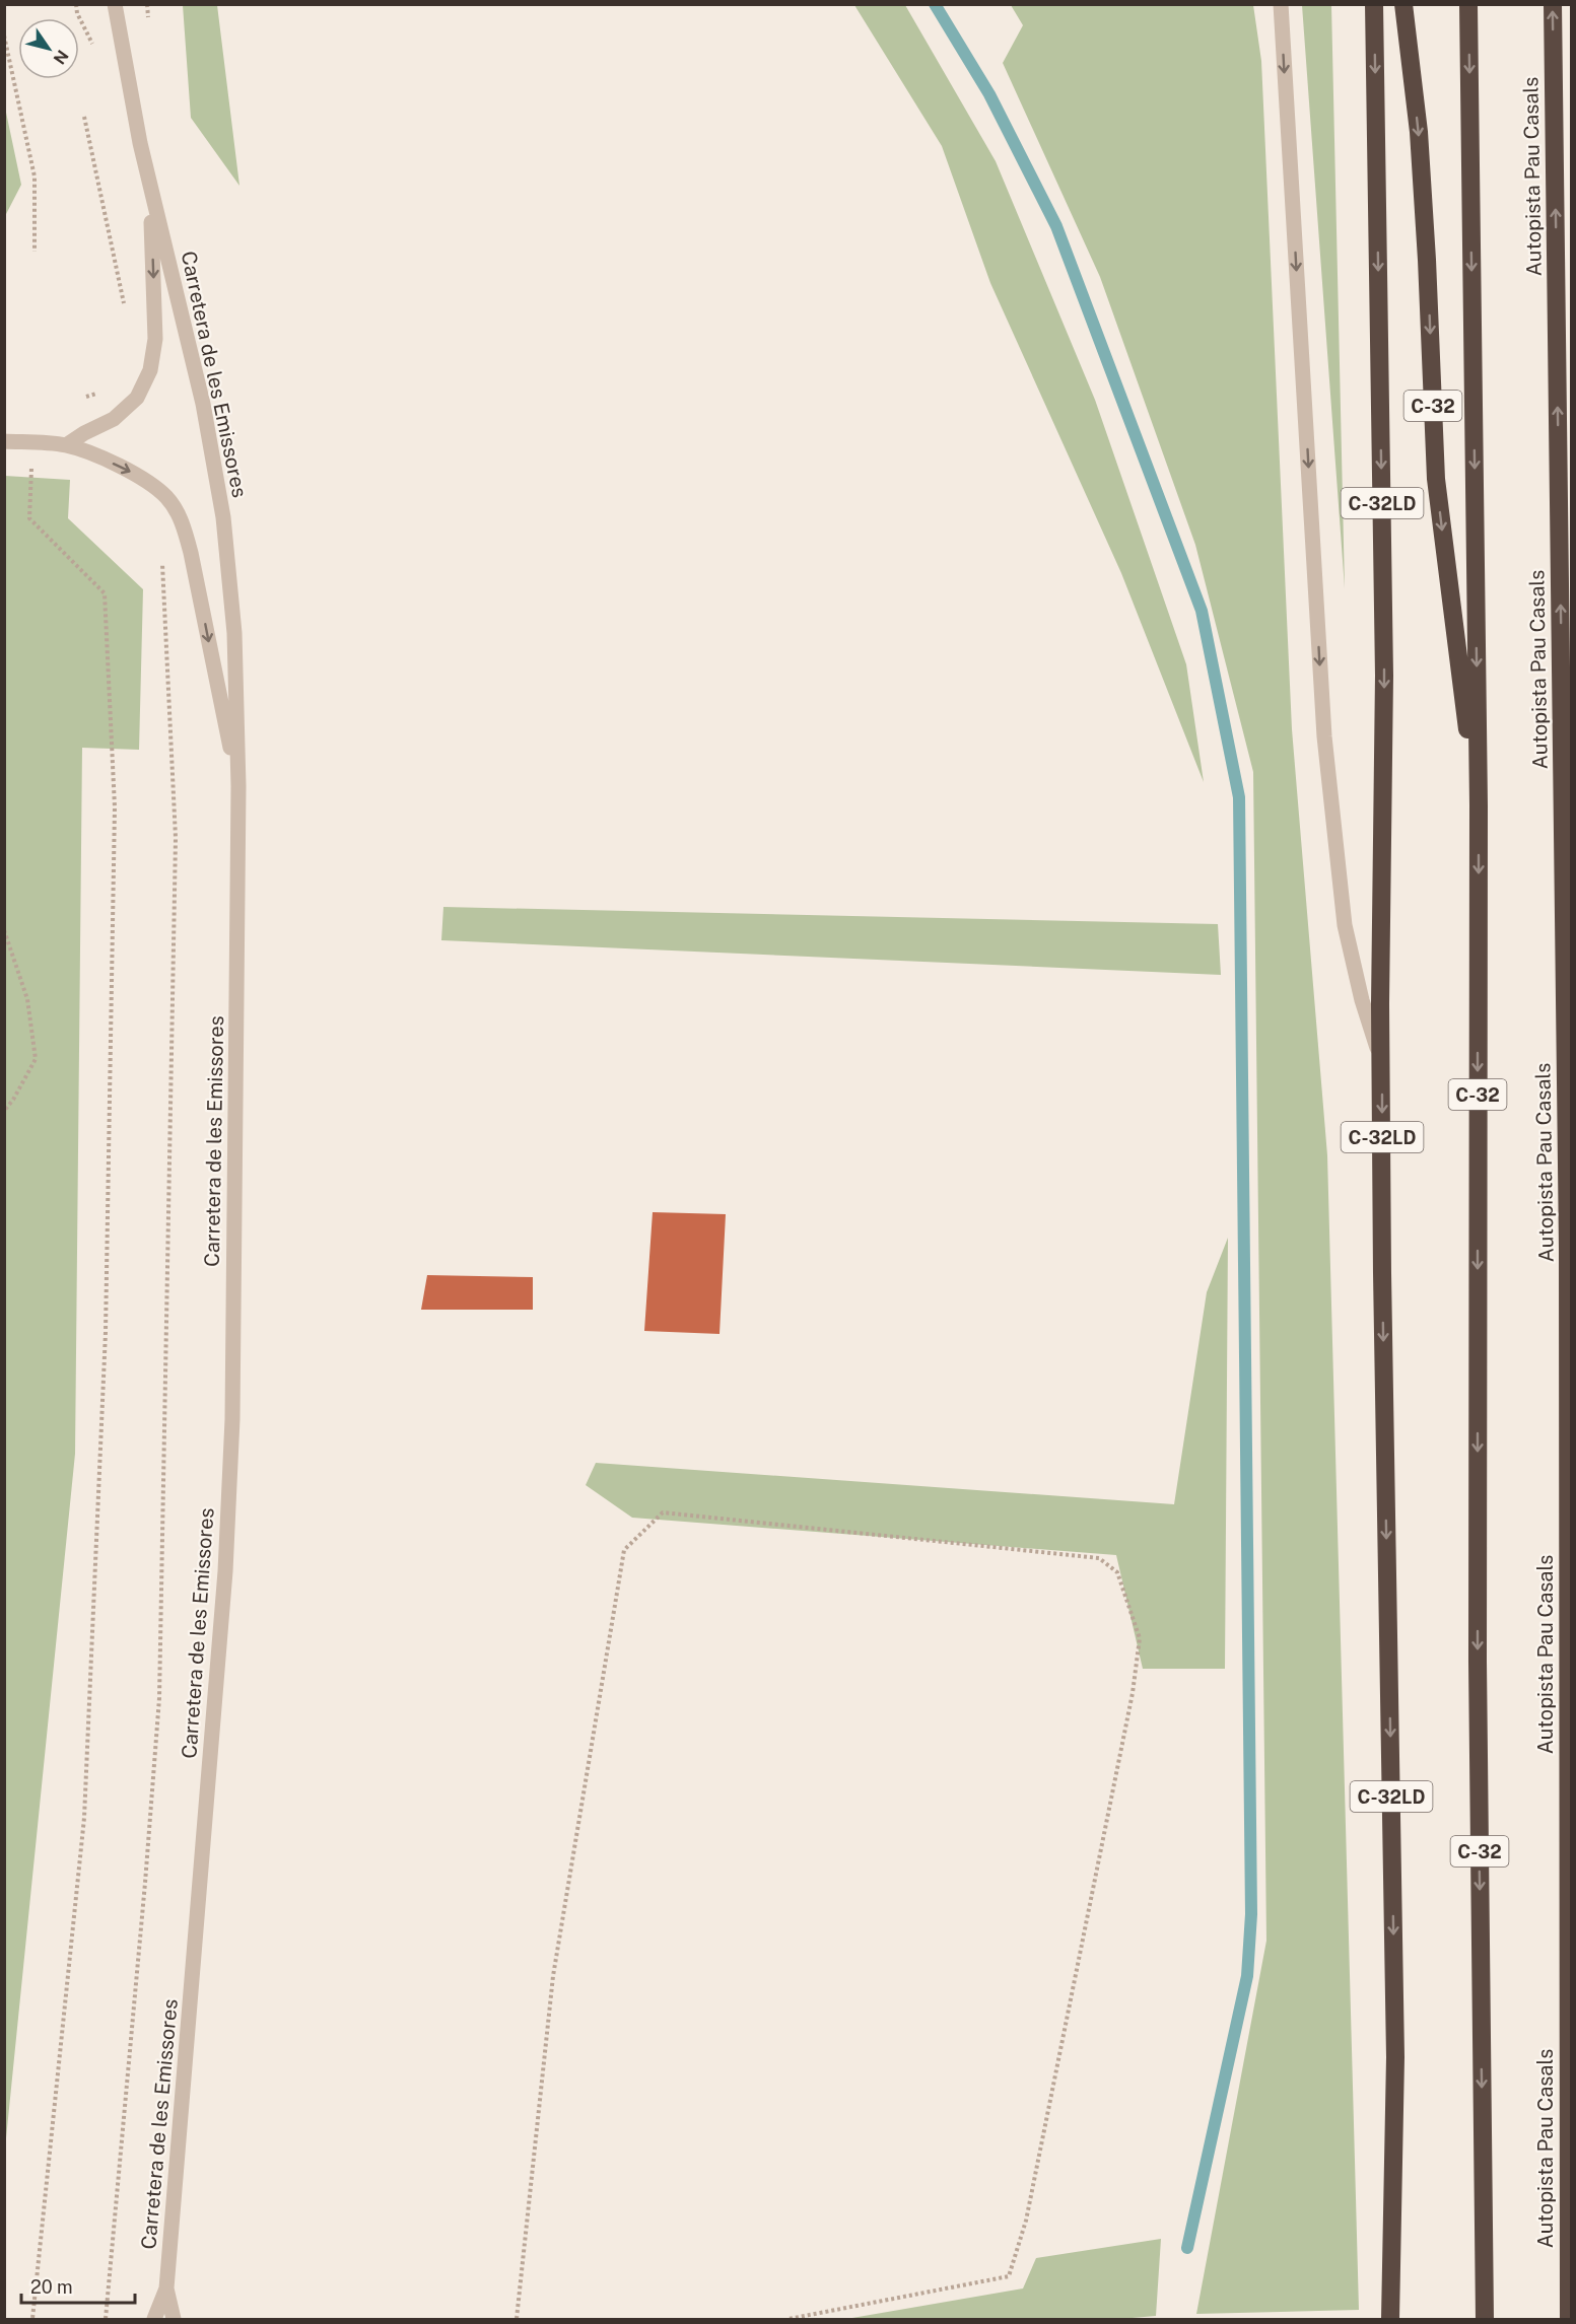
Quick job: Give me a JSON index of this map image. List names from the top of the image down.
{
  "streets": {
    "highway": ["Autopista Pau Casals", "C-32", "C-32LD"],
    "street": ["Carretera de les Emissores"]
  },
  "scale_bar": "20 m",
  "north": "bottom right"
}
